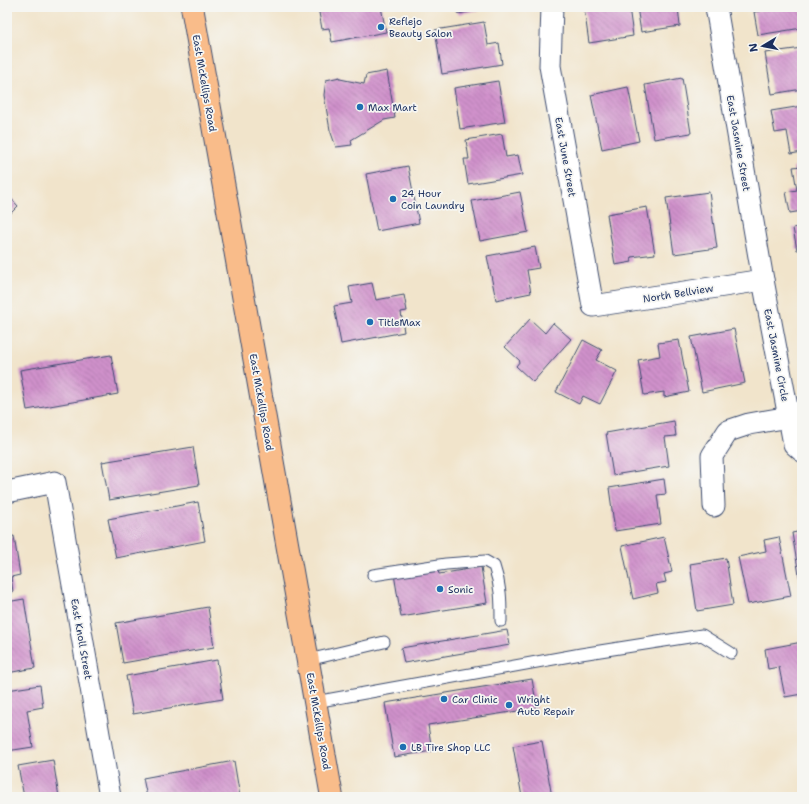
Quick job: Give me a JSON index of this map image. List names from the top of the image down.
{
  "streets": {
    "main road": ["East McKellips Road"],
    "street": [
      "East Jasmine Street",
      "East June Street",
      "North Bellview",
      "East Jasmine Circle",
      "East Knoll Street"
    ]
  },
  "crossings": [
    ["East Jasmine Street", "North Bellview"],
    ["East Jasmine Street", "East Jasmine Circle"],
    ["East June Street", "North Bellview"],
    ["North Bellview", "East Jasmine Circle"]
  ],
  "places": [
    "Reflejo Beauty Salon",
    "Max Mart",
    "24 Hour Coin Laundry",
    "TitleMax",
    "Sonic",
    "Car Clinic",
    "Wright Auto Repair",
    "LB Tire Shop LLC"
  ],
  "north": "left"
}
